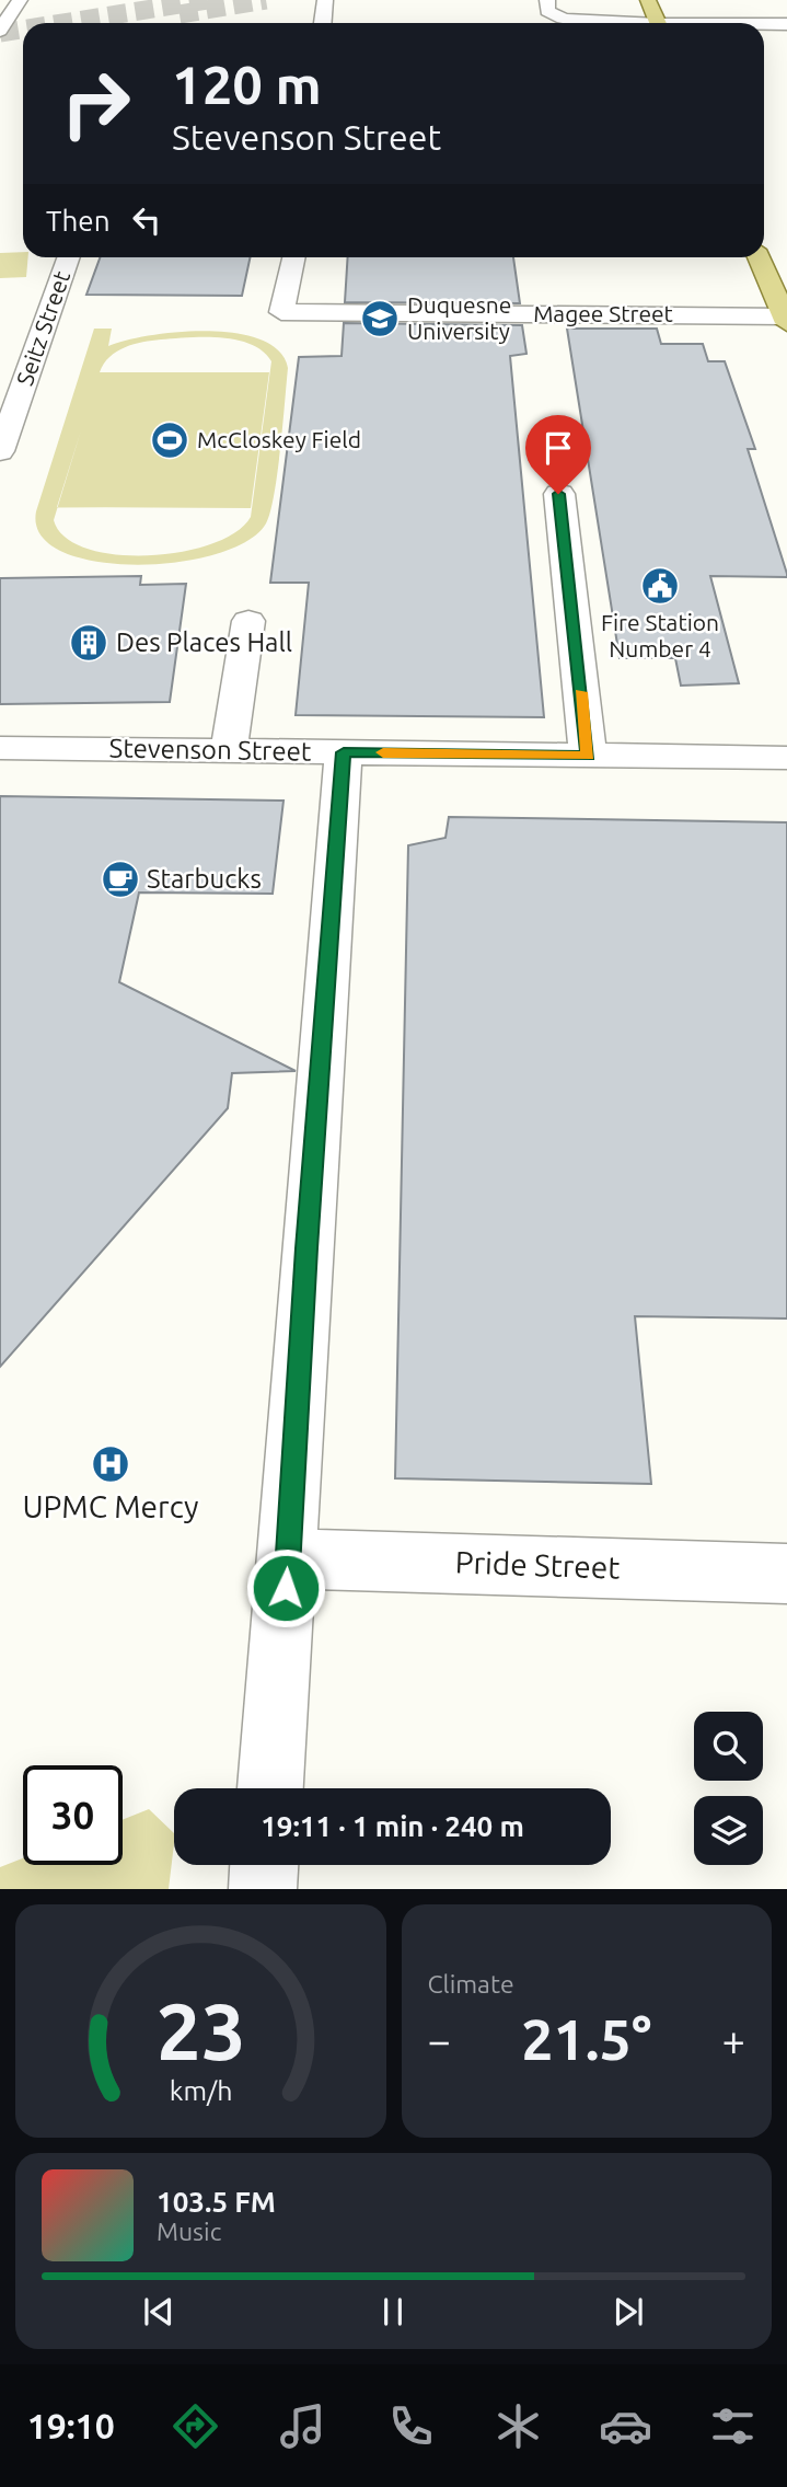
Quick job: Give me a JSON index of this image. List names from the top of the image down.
{
  "streets": {
    "street": [
      "Magee Street",
      "Seitz Street",
      "Stevenson Street",
      "Pride Street"
    ]
  },
  "places": {
    "school or university": ["Duquesne University"],
    "sports": ["McCloskey Field"],
    "public building": ["Fire Station Number 4"],
    "building": ["Des Places Hall"],
    "cafe": ["Starbucks"],
    "hospital": ["UPMC Mercy"]
  },
  "page": {
    "turn": ["120 m", "Stevenson Street"],
    "then": "Then",
    "limit": "30",
    "trip": "19:11 · 1 min · 240 m",
    "tile": "Climate",
    "heat": ["−", "21.5°", "+"],
    "song": ["103.5 FM", "Music"],
    "tabs": "19:10",
    "gauge": ["23", "km/h"]
  }
}
